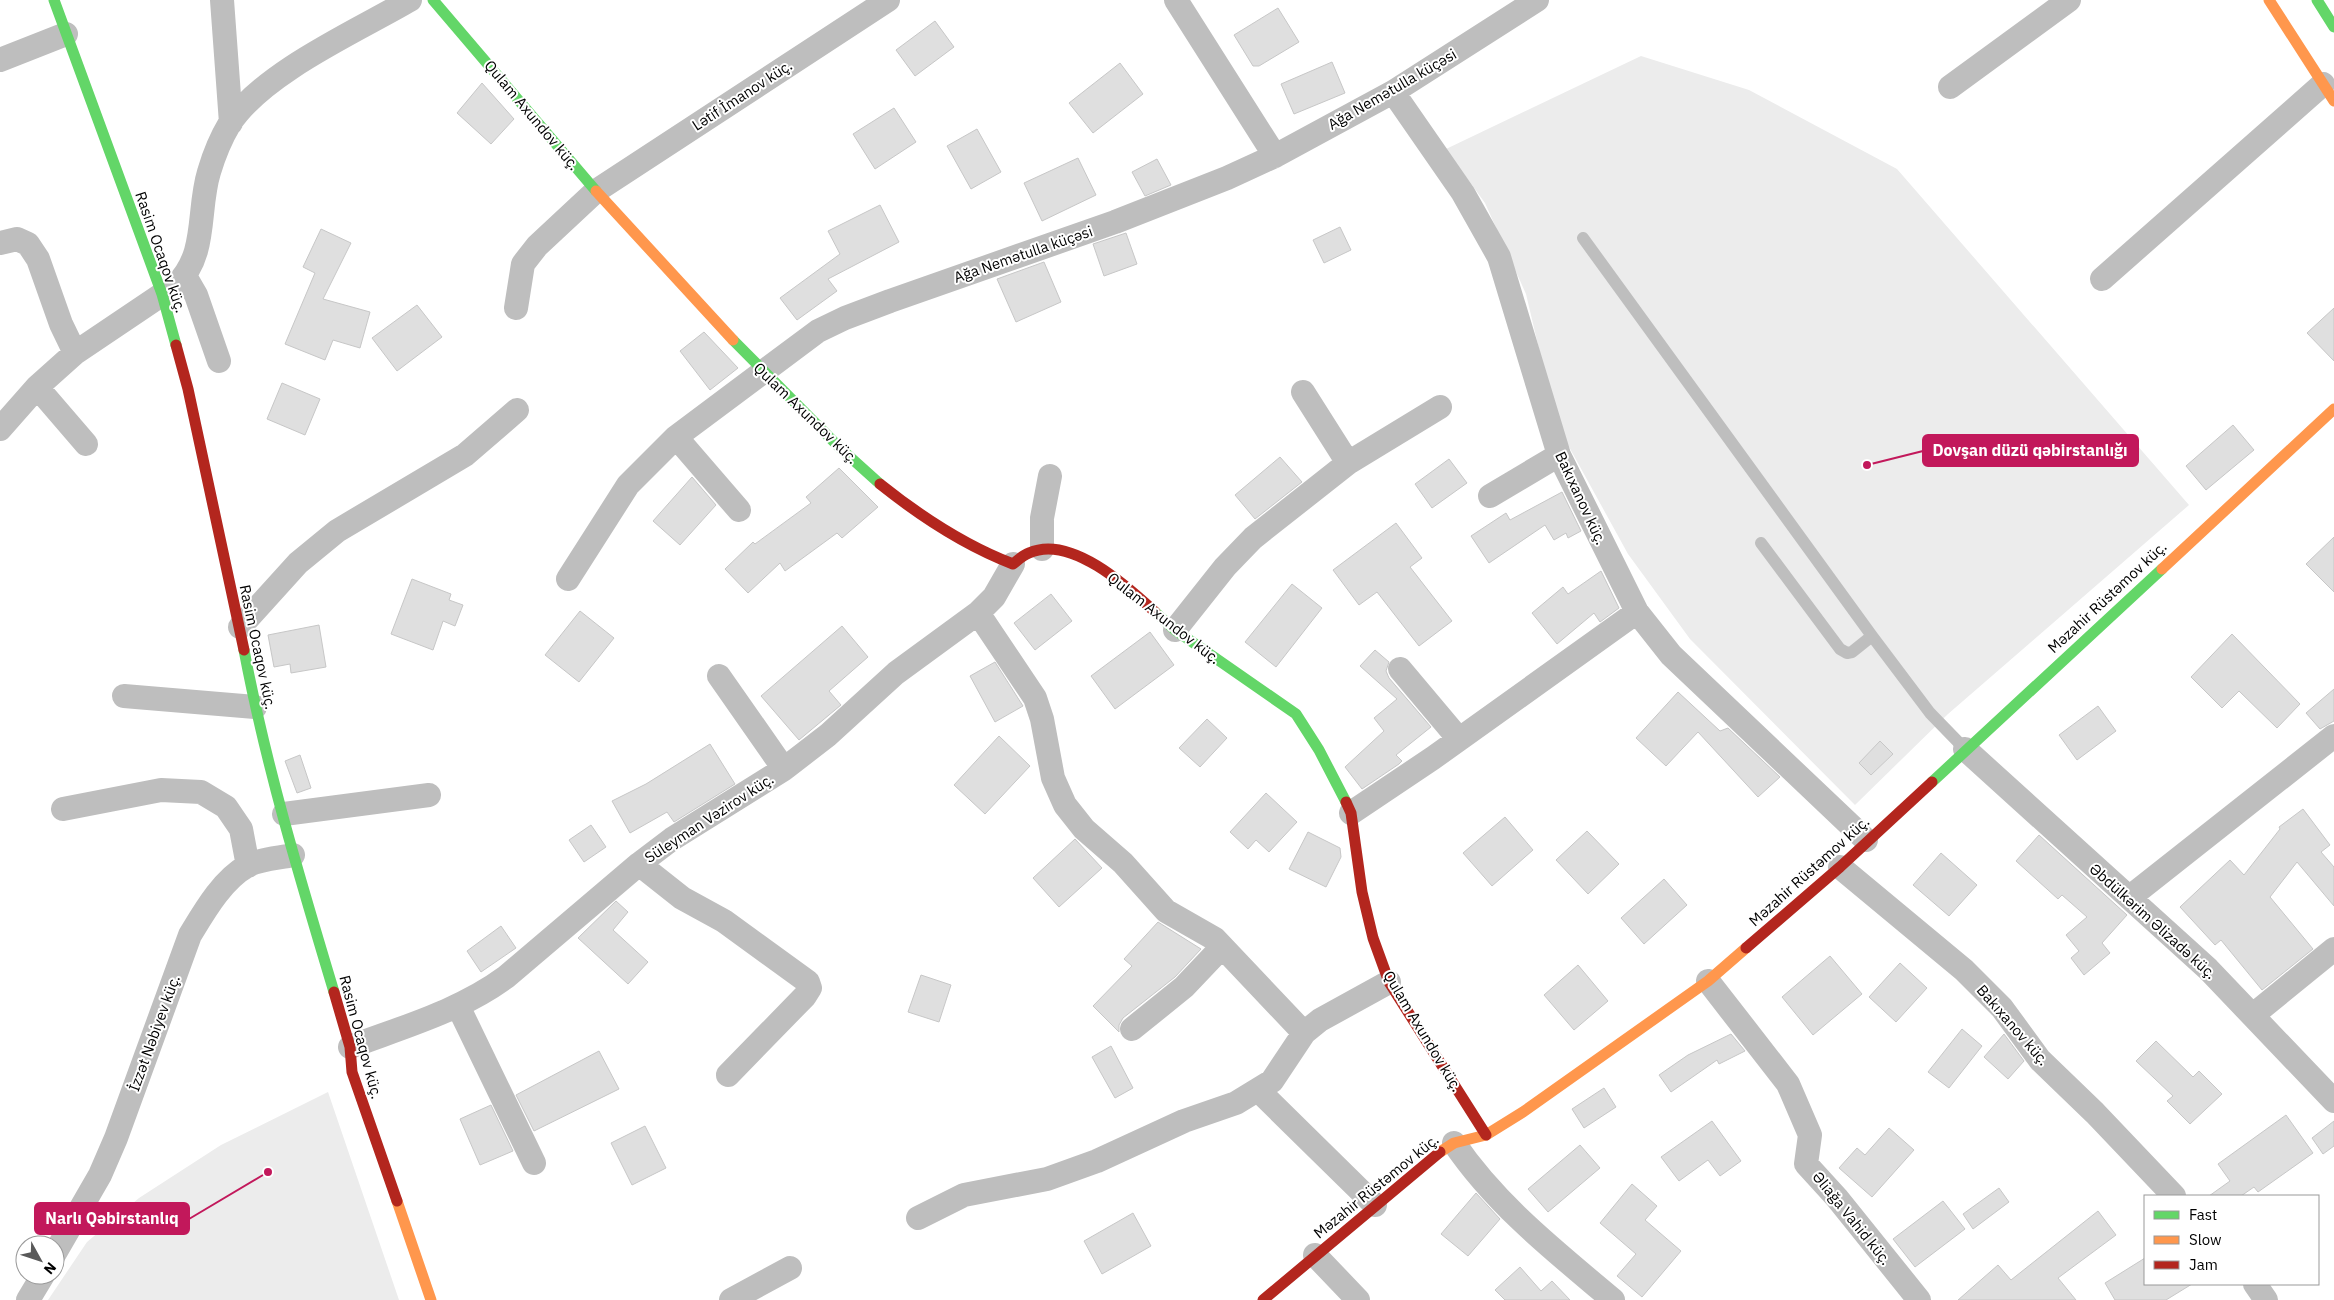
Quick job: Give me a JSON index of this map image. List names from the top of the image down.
{
  "streets": {
    "main road": ["Qulam Axundov küç.", "Rasim Ocaqov küç.", "Məzahir Rüstəmov küç."],
    "street": [
      "Ağa Nemətulla küçəsi",
      "Lətif İmanov küç.",
      "Bakıxanov küç.",
      "Süleyman Vəzirov küç.",
      "Əbdülkərim Əlizadə küç.",
      "İzzət Nəbiyev küç.",
      "Əliağa Vahid küç."
    ]
  },
  "crossings": [
    ["Ağa Nemətulla küçəsi", "Qulam Axundov küç."],
    ["Ağa Nemətulla küçəsi", "Bakıxanov küç."],
    ["Lətif İmanov küç.", "Qulam Axundov küç."],
    ["Qulam Axundov küç.", "Məzahir Rüstəmov küç."],
    ["Qulam Axundov küç.", "Süleyman Vəzirov küç."],
    ["Rasim Ocaqov küç.", "Süleyman Vəzirov küç."],
    ["Rasim Ocaqov küç.", "İzzət Nəbiyev küç."],
    ["Bakıxanov küç.", "Məzahir Rüstəmov küç."],
    ["Məzahir Rüstəmov küç.", "Əbdülkərim Əlizadə küç."],
    ["Məzahir Rüstəmov küç.", "Əliağa Vahid küç."]
  ],
  "places": ["Dovşan düzü qəbirstanlığı", "Narlı Qəbirstanlıq"],
  "legend": ["Fast", "Slow", "Jam"],
  "north": "bottom right"
}
